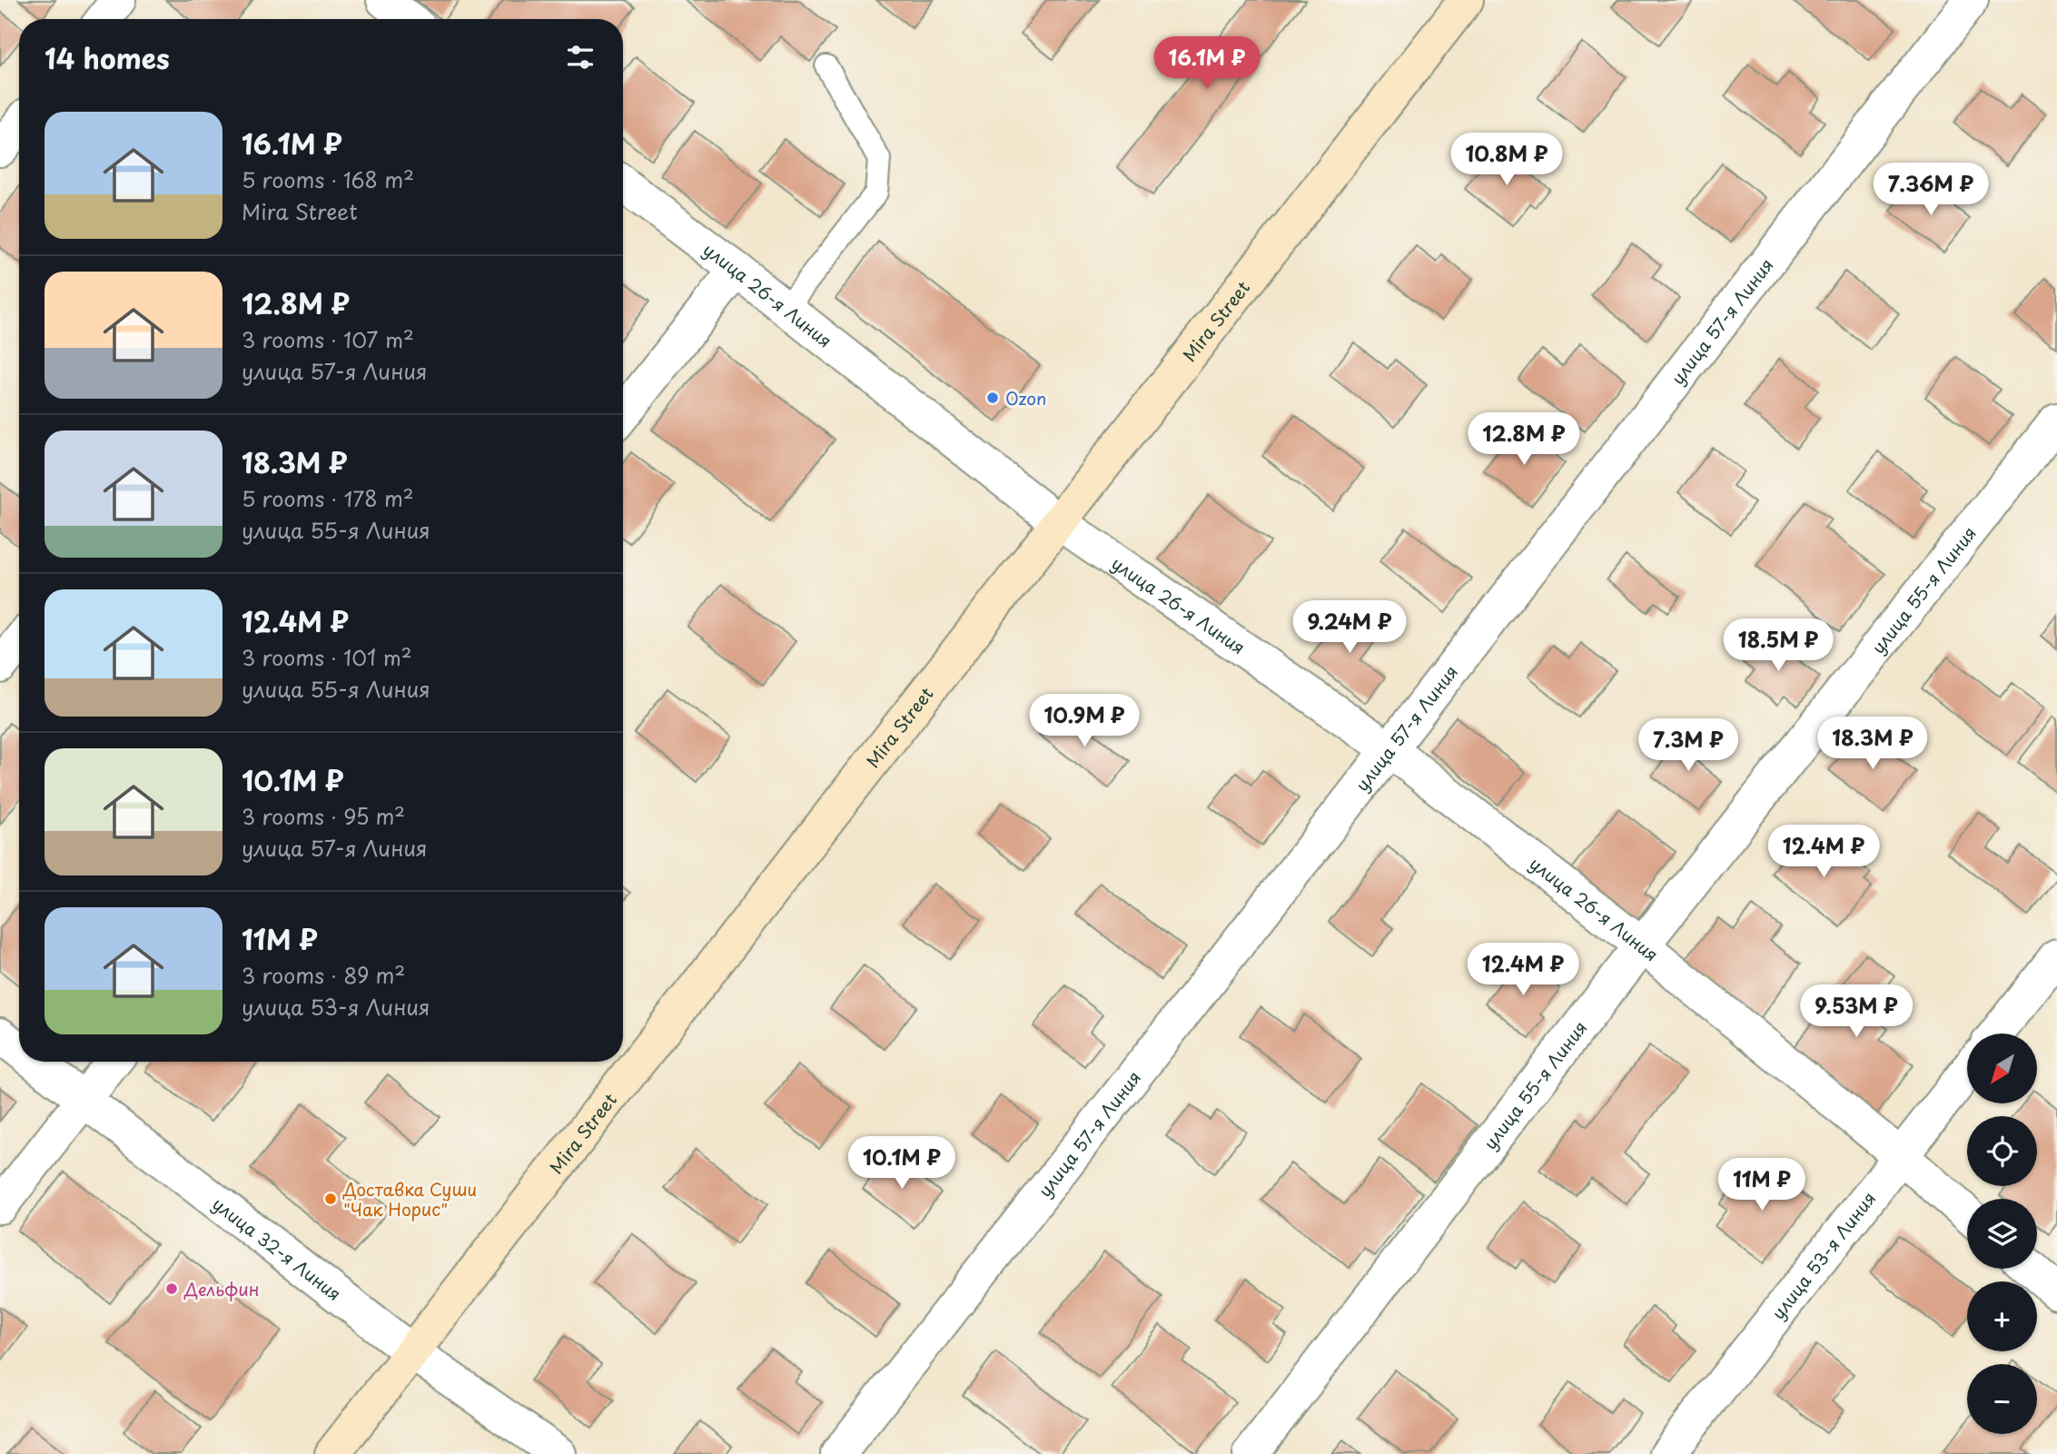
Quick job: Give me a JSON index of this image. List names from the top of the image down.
{
  "streets": {
    "main road": ["Mira Street"],
    "street": [
      "улица 26-я Линия",
      "улица 57-я Линия",
      "улица 55-я Линия",
      "улица 32-я Линия",
      "улица 53-я Линия"
    ]
  },
  "crossings": [
    ["улица 26-я Линия", "Mira Street"],
    ["улица 26-я Линия", "улица 57-я Линия"],
    ["улица 26-я Линия", "улица 55-я Линия"],
    ["улица 26-я Линия", "улица 53-я Линия"],
    ["Mira Street", "улица 32-я Линия"]
  ],
  "places": ["Ozon", "Доставка Суши \"Чак Норис\"", "Дельфин"],
  "north": "bottom left",
  "page": {
    "heading": "14 homes",
    "price": [
      "16.1M ₽",
      "10.8M ₽",
      "7.36M ₽",
      "12.8M ₽",
      "9.24M ₽",
      "18.5M ₽",
      "10.9M ₽",
      "18.3M ₽",
      "7.3M ₽",
      "12.4M ₽",
      "12.4M ₽",
      "9.53M ₽",
      "10.1M ₽",
      "11M ₽"
    ],
    "list": [
      {
        "name": "16.1M ₽",
        "note": "5 rooms · 168 m² · Mira Street"
      },
      {
        "name": "12.8M ₽",
        "note": "3 rooms · 107 m² · улица 57-я Линия"
      },
      {
        "name": "18.3M ₽",
        "note": "5 rooms · 178 m² · улица 55-я Линия"
      },
      {
        "name": "12.4M ₽",
        "note": "3 rooms · 101 m² · улица 55-я Линия"
      },
      {
        "name": "10.1M ₽",
        "note": "3 rooms · 95 m² · улица 57-я Линия"
      },
      {
        "name": "11M ₽",
        "note": "3 rooms · 89 m² · улица 53-я Линия"
      }
    ],
    "map_buttons": ["+", "−"]
  }
}
